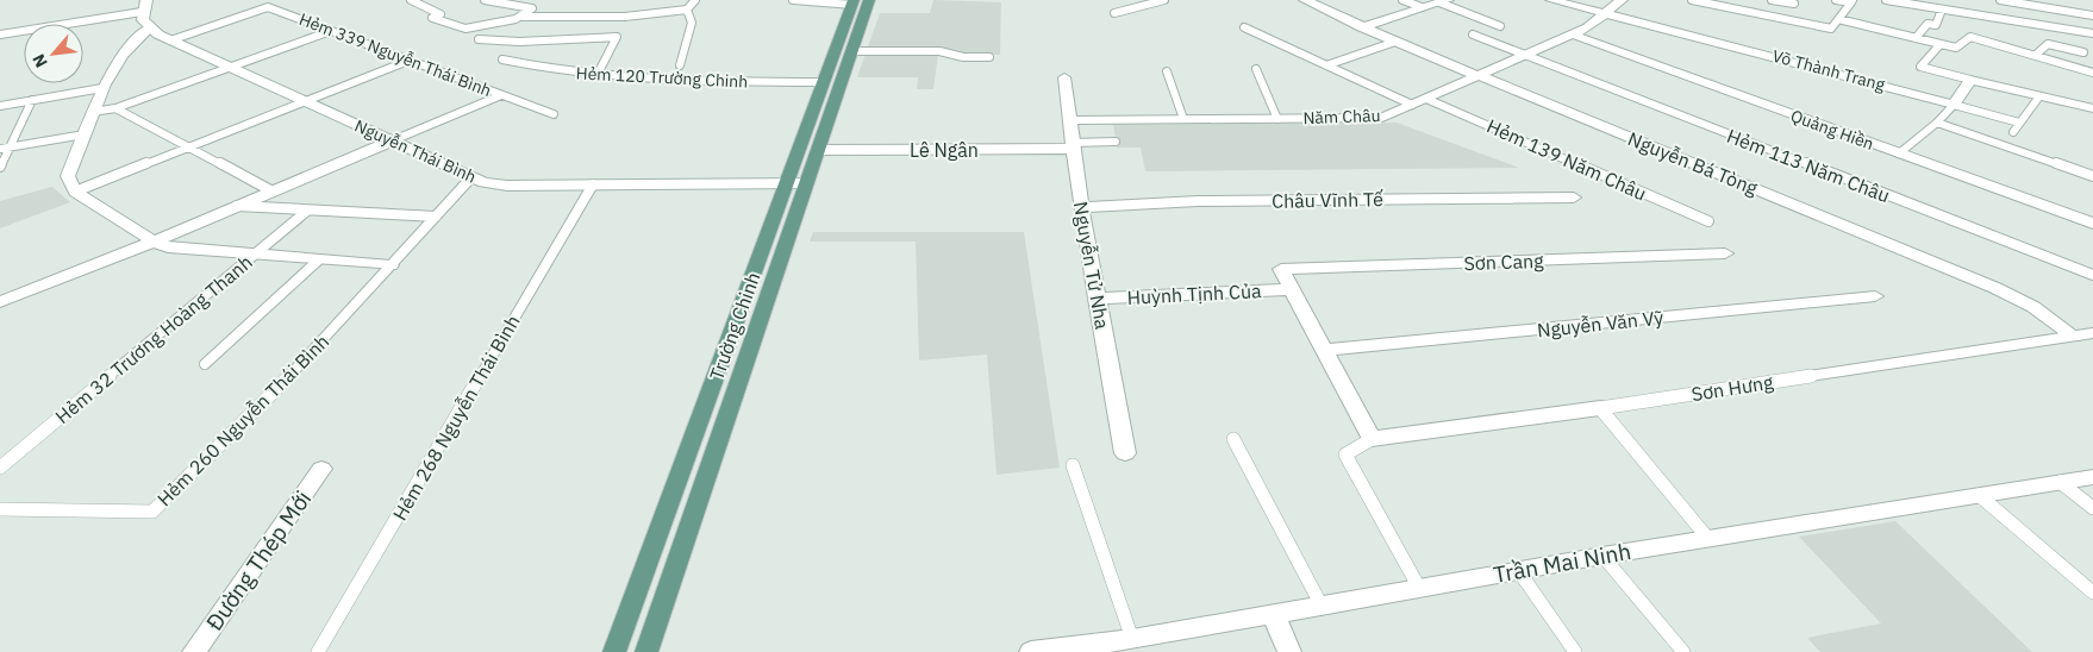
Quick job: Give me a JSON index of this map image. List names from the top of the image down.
{
  "streets": {
    "main road": ["Trường Chinh"],
    "street": [
      "Võ Thành Trang",
      "Năm Châu",
      "Quảng Hiền",
      "Lê Ngân",
      "Nguyễn Thái Bình",
      "Nguyễn Bá Tòng",
      "Châu Vĩnh Tế",
      "Sơn Cang",
      "Nguyễn Tử Nha",
      "Huỳnh Tịnh Của",
      "Nguyễn Văn Vỹ",
      "Sơn Hưng",
      "Đường Thép Mới",
      "Trần Mai Ninh"
    ],
    "lane": [
      "Hẻm 339 Nguyễn Thái Bình",
      "Hẻm 120 Trường Chinh",
      "Hẻm 139 Năm Châu",
      "Hẻm 113 Năm Châu",
      "Hẻm 32 Trương Hoàng Thanh",
      "Hẻm 268 Nguyễn Thái Bình",
      "Hẻm 260 Nguyễn Thái Bình"
    ]
  },
  "crossings": [
    ["Hẻm 339 Nguyễn Thái Bình", "Nguyễn Thái Bình"],
    ["Võ Thành Trang", "Năm Châu"],
    ["Hẻm 120 Trường Chinh", "Trường Chinh"],
    ["Năm Châu", "Quảng Hiền"],
    ["Năm Châu", "Hẻm 139 Năm Châu"],
    ["Năm Châu", "Nguyễn Bá Tòng"],
    ["Năm Châu", "Hẻm 113 Năm Châu"],
    ["Năm Châu", "Nguyễn Tử Nha"],
    ["Lê Ngân", "Nguyễn Tử Nha"],
    ["Lê Ngân", "Trường Chinh"],
    ["Nguyễn Thái Bình", "Trường Chinh"],
    ["Nguyễn Thái Bình", "Hẻm 268 Nguyễn Thái Bình"],
    ["Nguyễn Thái Bình", "Hẻm 260 Nguyễn Thái Bình"],
    ["Nguyễn Bá Tòng", "Sơn Hưng"],
    ["Châu Vĩnh Tế", "Nguyễn Tử Nha"],
    ["Sơn Cang", "Huỳnh Tịnh Của"],
    ["Nguyễn Tử Nha", "Huỳnh Tịnh Của"],
    ["Huỳnh Tịnh Của", "Nguyễn Văn Vỹ"],
    ["Huỳnh Tịnh Của", "Sơn Hưng"]
  ],
  "north": "bottom left"
}
